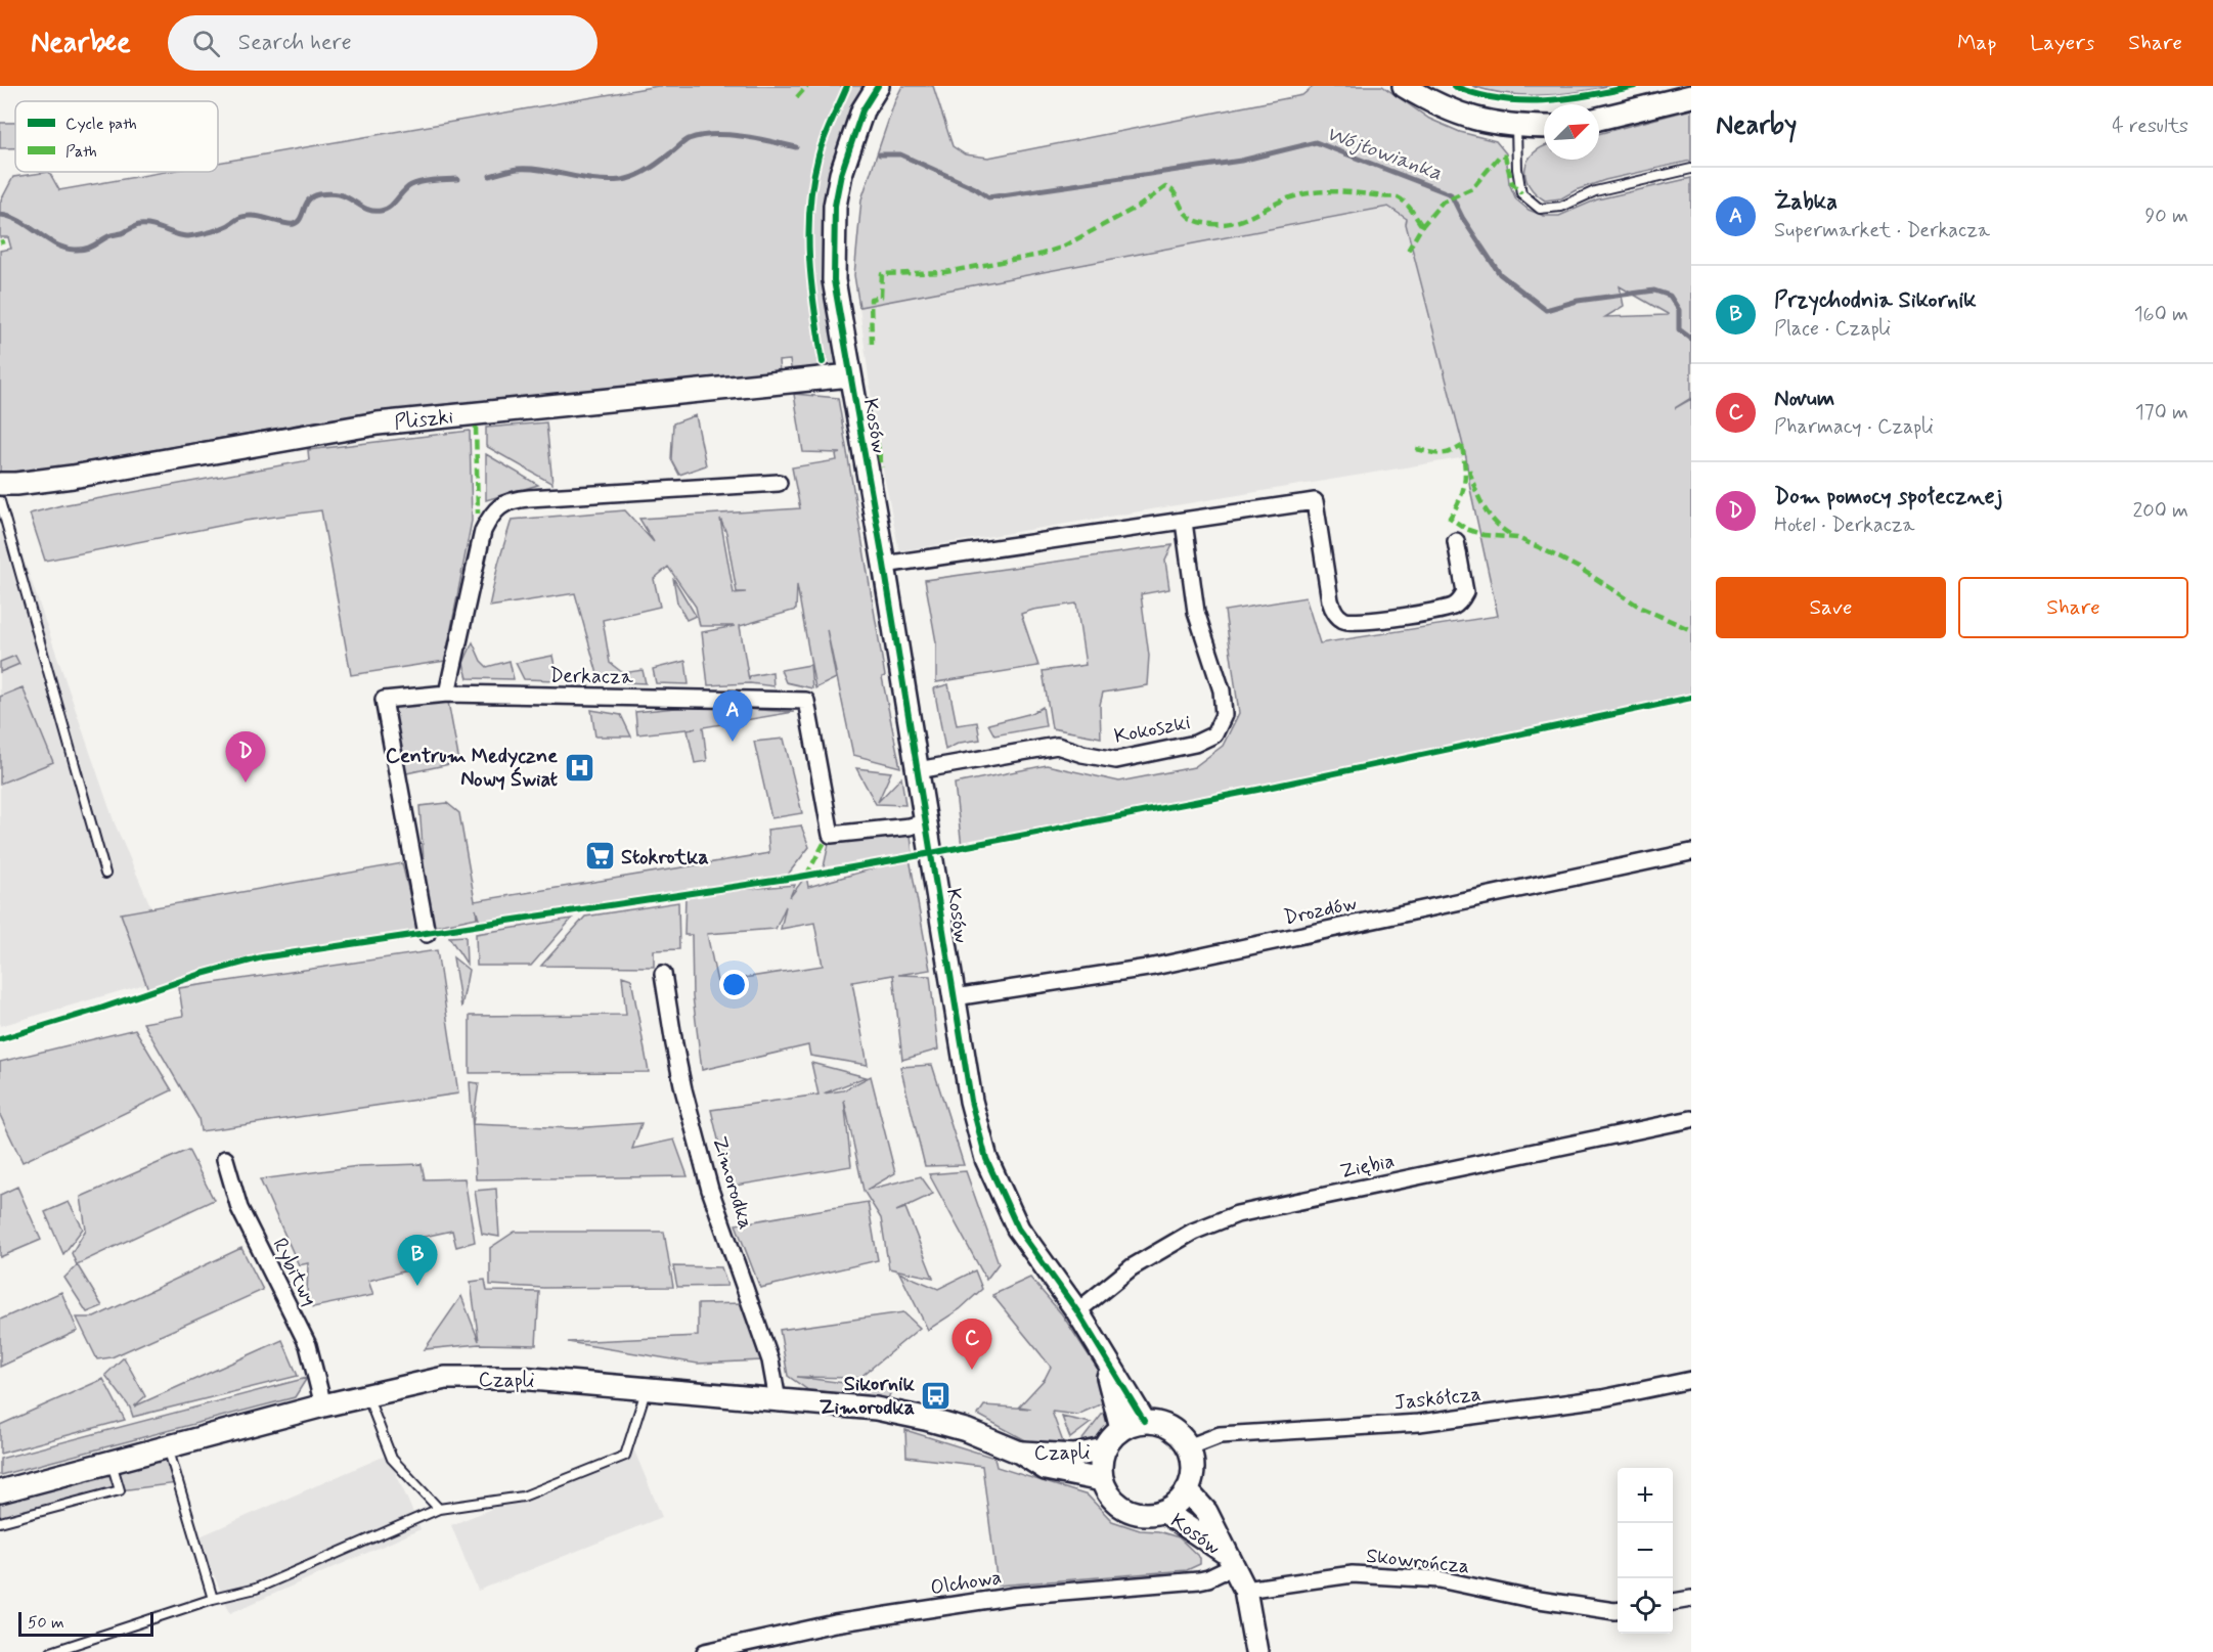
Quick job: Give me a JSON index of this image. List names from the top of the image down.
{
  "streets": {
    "street": [
      "Pliszki",
      "Kosów",
      "Derkacza",
      "Kokoszki",
      "Drozdów",
      "Ziębia",
      "Zimorodka",
      "Rybitwy",
      "Czapli",
      "Jaskółcza",
      "Skowrończa",
      "Olchowa"
    ]
  },
  "crossings": [
    ["Pliszki", "Kosów"],
    ["Kosów", "Derkacza"],
    ["Kosów", "Kokoszki"],
    ["Kosów", "Drozdów"],
    ["Kosów", "Ziębia"],
    ["Kosów", "Czapli"],
    ["Kosów", "Jaskółcza"],
    ["Kosów", "Skowrończa"],
    ["Kosów", "Olchowa"],
    ["Zimorodka", "Czapli"],
    ["Rybitwy", "Czapli"],
    ["Czapli", "Jaskółcza"]
  ],
  "water": ["Wójtowianka"],
  "places": {
    "hospital": ["Centrum Medyczne Nowy Świat"],
    "supermarket": ["Stokrotka"],
    "bus stop": ["Sikornik Zimorodka"]
  },
  "legend": ["Cycle path", "Path"],
  "scale_bar": "50 m",
  "north": "top right",
  "page": {
    "header": "Nearbee",
    "search": "Search here",
    "nav": ["Map", "Layers", "Share"],
    "heading": ["Nearby", "4 results"],
    "list": [
      {
        "mark": "A",
        "name": "Żabka",
        "note": "Supermarket · Derkacza",
        "value": "90 m"
      },
      {
        "mark": "B",
        "name": "Przychodnia Sikornik",
        "note": "Place · Czapli",
        "value": "160 m"
      },
      {
        "mark": "C",
        "name": "Novum",
        "note": "Pharmacy · Czapli",
        "value": "170 m"
      },
      {
        "mark": "D",
        "name": "Dom pomocy społecznej",
        "note": "Hotel · Derkacza",
        "value": "200 m"
      }
    ],
    "buttons": ["Save", "Share"],
    "pins": [
      "A",
      "D",
      "B",
      "C"
    ],
    "map_buttons": ["+", "−"],
    "scale": "50 m"
  }
}
